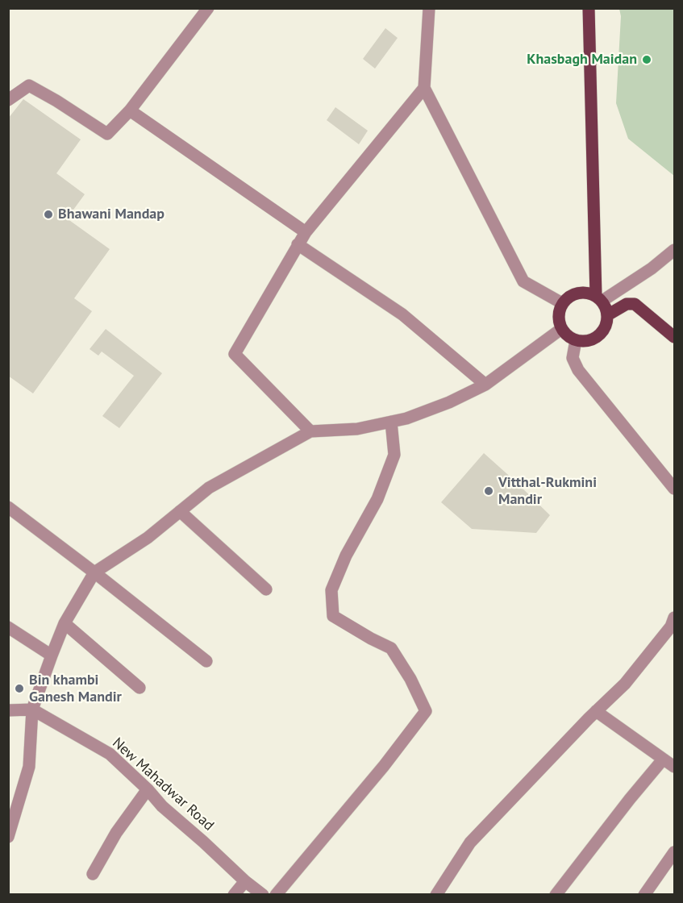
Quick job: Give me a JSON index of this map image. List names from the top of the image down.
{
  "streets": {
    "street": ["New Mahadwar Road"]
  },
  "places": [
    "Khasbagh Maidan",
    "Bhawani Mandap",
    "Vitthal-Rukmini Mandir",
    "Bin khambi Ganesh Mandir"
  ]
}
